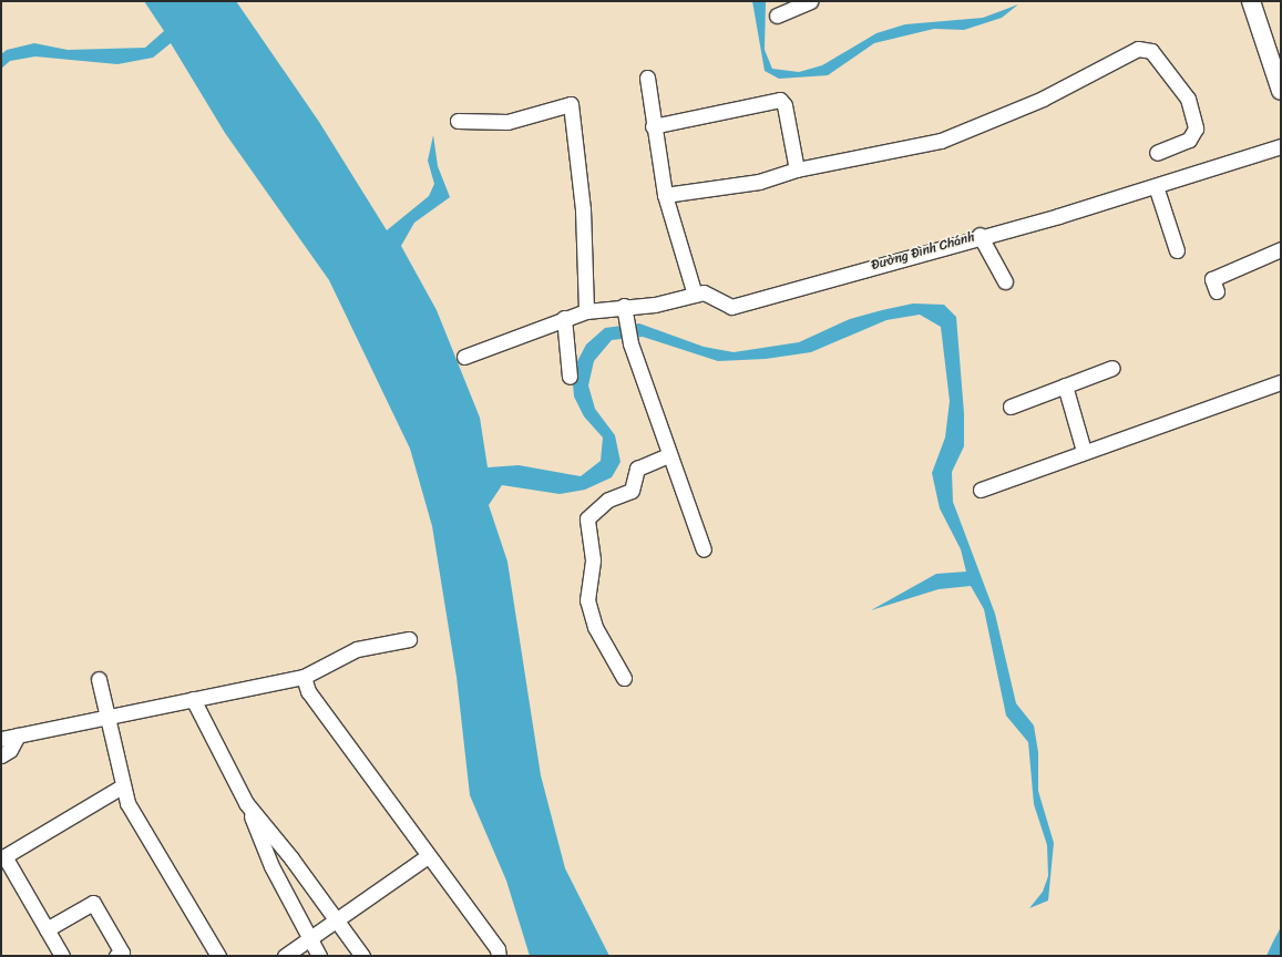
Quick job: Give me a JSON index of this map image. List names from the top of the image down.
{
  "streets": {
    "street": ["Đường Đình Chánh"]
  }
}
